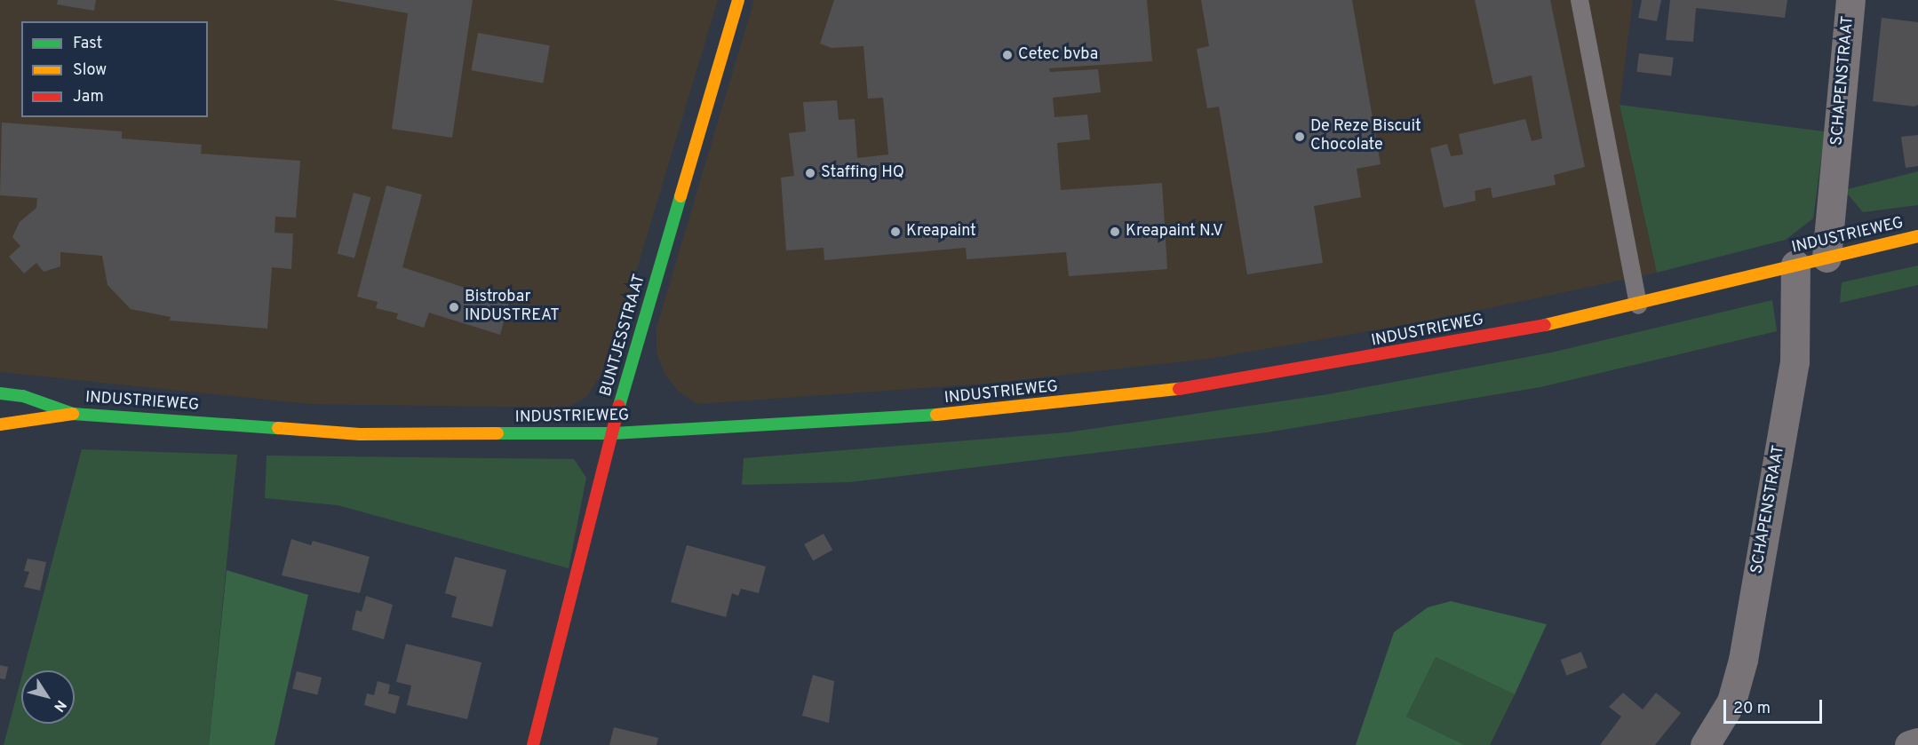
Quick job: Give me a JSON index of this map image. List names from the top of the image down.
{
  "streets": {
    "main road": ["INDUSTRIEWEG", "BUNTJESSTRAAT"],
    "street": ["SCHAPENSTRAAT"]
  },
  "crossings": [
    ["SCHAPENSTRAAT", "INDUSTRIEWEG"],
    ["INDUSTRIEWEG", "BUNTJESSTRAAT"]
  ],
  "places": [
    "Cetec bvba",
    "De Reze Biscuit Chocolate",
    "Staffing HQ",
    "Kreapaint",
    "Kreapaint N.V",
    "Bistrobar INDUSTREAT"
  ],
  "legend": ["Fast", "Slow", "Jam"],
  "scale_bar": "20 m",
  "north": "bottom right"
}
